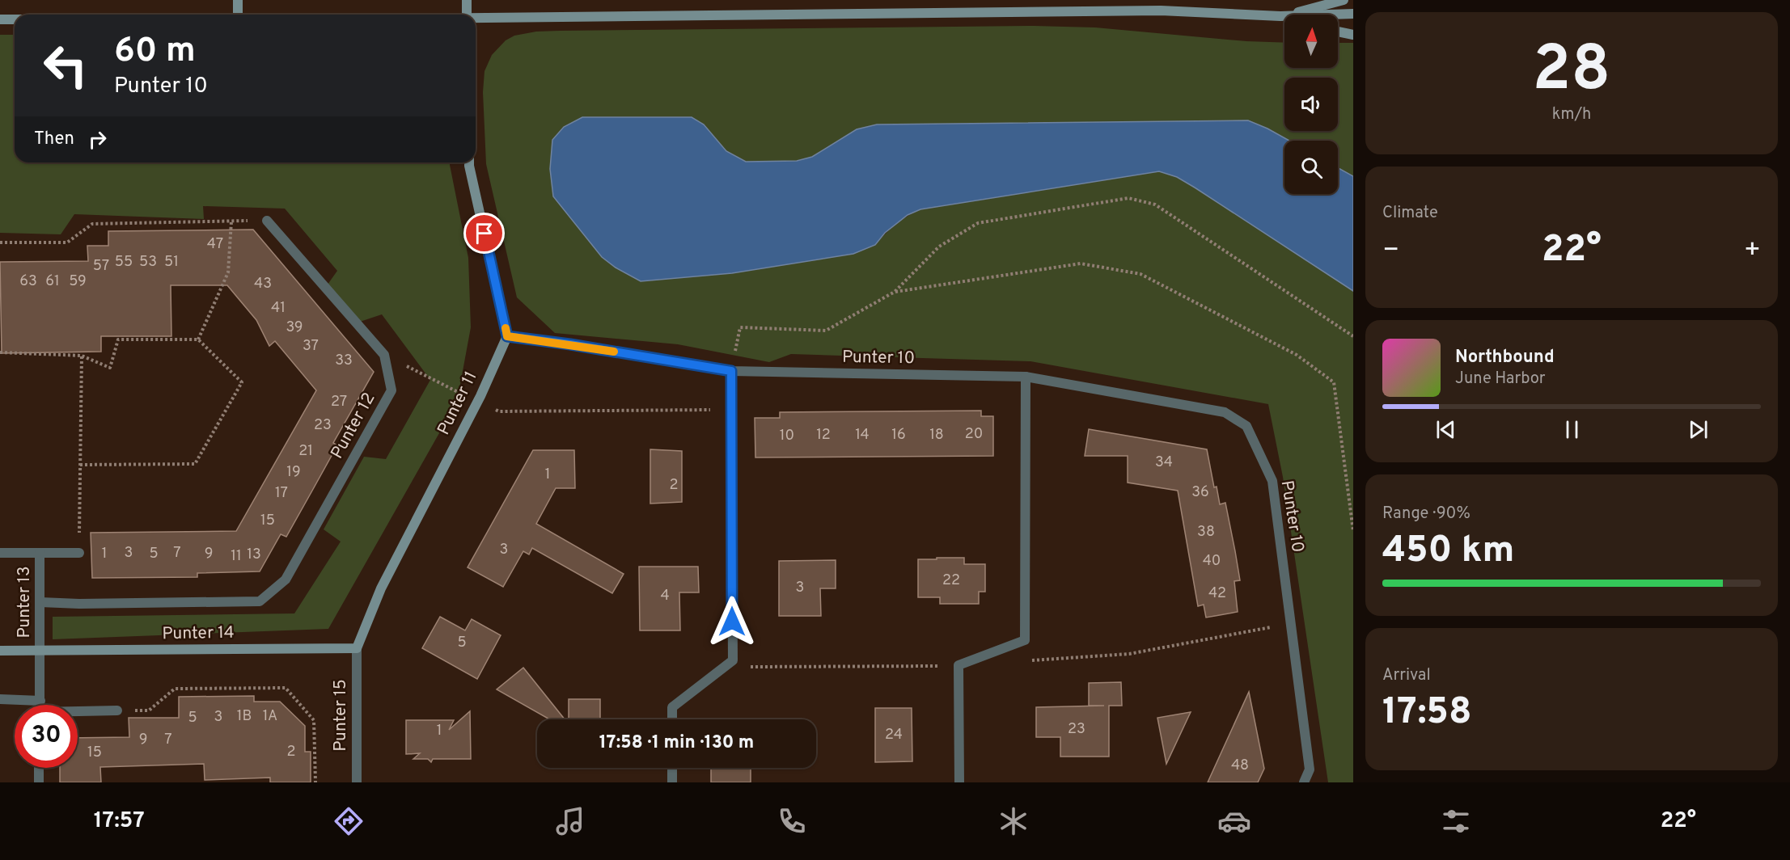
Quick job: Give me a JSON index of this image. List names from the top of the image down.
{
  "streets": {
    "main road": ["Punter 11", "Punter 14"],
    "street": [
      "Punter 10",
      "Punter 12",
      "Punter 13",
      "Punter 15"
    ]
  },
  "crossings": [
    ["Punter 10", "Punter 11"],
    ["Punter 11", "Punter 14"],
    ["Punter 11", "Punter 15"],
    ["Punter 12", "Punter 13"],
    ["Punter 13", "Punter 14"],
    ["Punter 14", "Punter 15"]
  ],
  "house_numbers": [
    "47",
    "55",
    "53",
    "51",
    "57",
    "63",
    "61",
    "59",
    "43",
    "41",
    "39",
    "37",
    "33",
    "27",
    "23",
    "20",
    "12",
    "14",
    "16",
    "18",
    "10",
    "21",
    "34",
    "19",
    "1",
    "2",
    "36",
    "17",
    "15",
    "38",
    "3",
    "3",
    "7",
    "1",
    "5",
    "9",
    "13",
    "11",
    "40",
    "22",
    "3",
    "42",
    "4",
    "5",
    "1B",
    "1A",
    "3",
    "5",
    "23",
    "1",
    "24",
    "9",
    "7",
    "2",
    "15",
    "48"
  ],
  "north": "top",
  "page": {
    "tile": [
      ["28", "km/h"],
      "Climate",
      ["Range · 90%", "450 km"],
      ["Arrival", "17:58"]
    ],
    "turn": ["60 m", "Punter 10"],
    "then": "Then",
    "heat": ["−", "22°", "+"],
    "song": ["Northbound", "June Harbor"],
    "limit": "30",
    "trip": "17:58 · 1 min · 130 m",
    "tabs": ["17:57", "22°"]
  }
}
